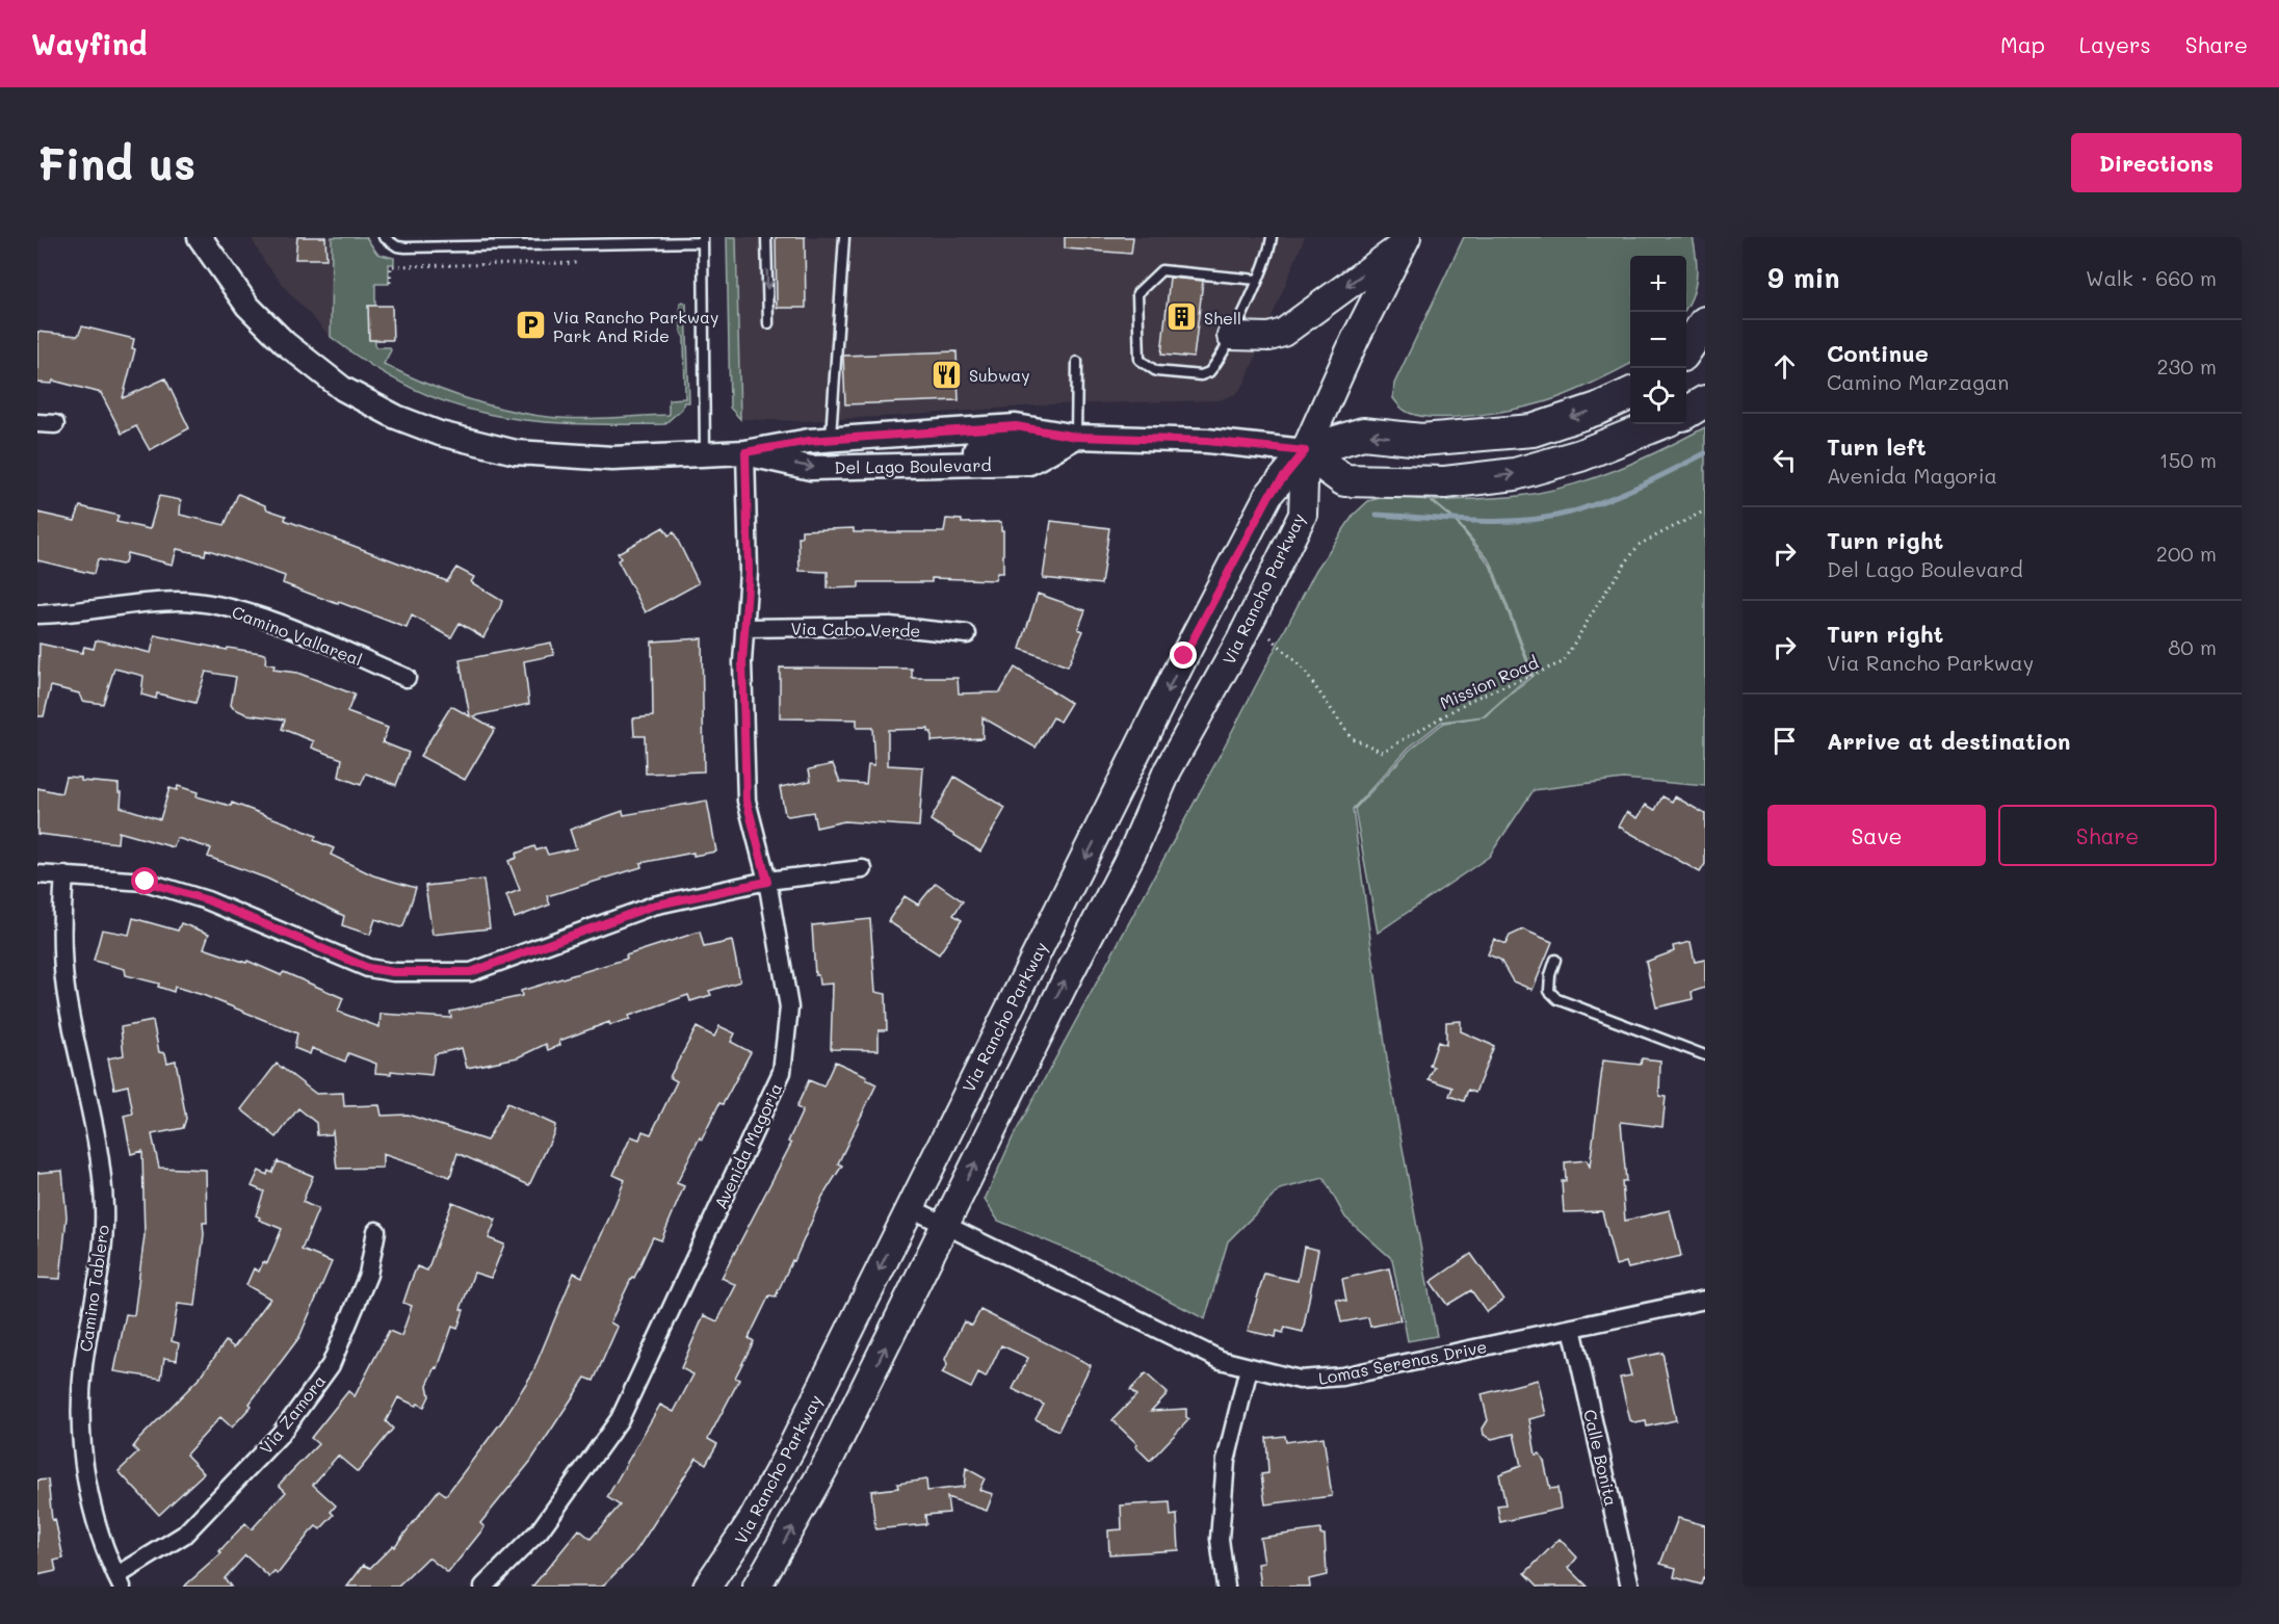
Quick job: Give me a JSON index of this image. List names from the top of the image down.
{
  "streets": {
    "main road": ["Del Lago Boulevard", "Via Rancho Parkway"],
    "street": [
      "Via Cabo Verde",
      "Camino Vallareal",
      "Avenida Magoria",
      "Camino Tablero",
      "Lomas Serenas Drive",
      "Via Zamora",
      "Calle Bonita"
    ],
    "path": ["Mission Road"]
  },
  "crossings": [
    ["Del Lago Boulevard", "Via Rancho Parkway"],
    ["Del Lago Boulevard", "Avenida Magoria"],
    ["Via Rancho Parkway", "Lomas Serenas Drive"],
    ["Via Cabo Verde", "Avenida Magoria"],
    ["Camino Tablero", "Via Zamora"],
    ["Lomas Serenas Drive", "Calle Bonita"]
  ],
  "places": {
    "building": ["Shell"],
    "parking": ["Via Rancho Parkway Park And Ride"],
    "restaurant": ["Subway"]
  },
  "page": {
    "header": "Wayfind",
    "nav": ["Map", "Layers", "Share"],
    "buttons": [
      "Directions",
      ["Save", "Share"]
    ],
    "title": "Find us",
    "heading": ["9 min", "Walk · 660 m"],
    "map_buttons": ["+", "−"],
    "list": [
      ["Continue", "Camino Marzagan", "230 m"],
      ["Turn left", "Avenida Magoria", "150 m"],
      ["Turn right", "Del Lago Boulevard", "200 m"],
      ["Turn right", "Via Rancho Parkway", "80 m"],
      "Arrive at destination"
    ]
  }
}
